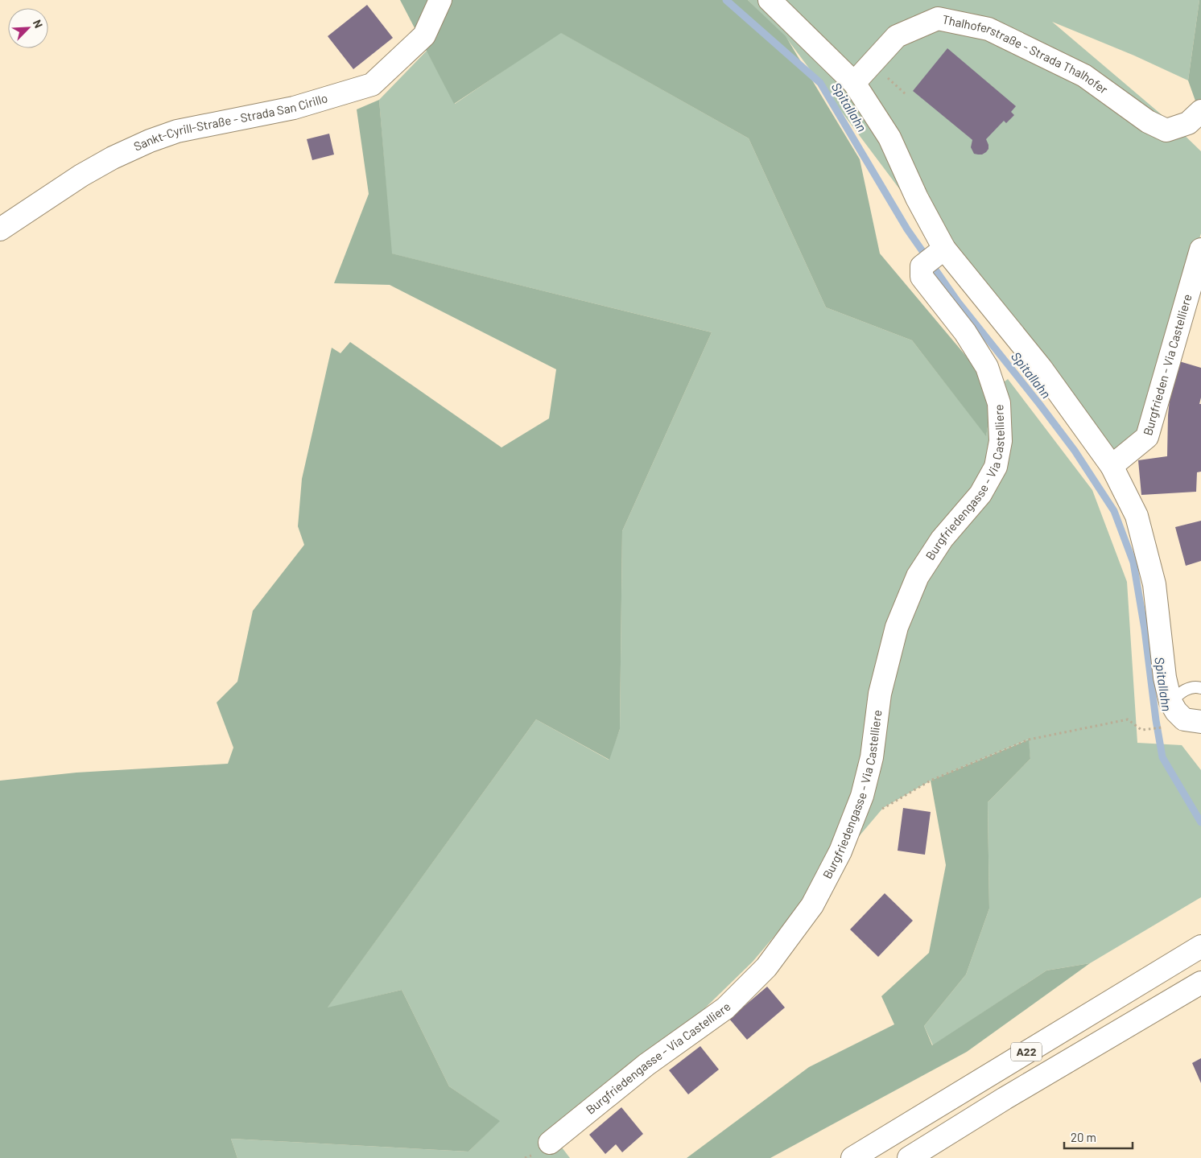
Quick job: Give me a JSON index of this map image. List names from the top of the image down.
{
  "streets": {
    "main road": [
      "Thalhoferstraße - Strada Thalhofer",
      "Sankt-Cyrill-Straße - Strada San Cirillo",
      "Burgfrieden - Via Castelliere",
      "Burgfriedengasse - Via Castelliere",
      "A22"
    ]
  },
  "water": ["Spitallahn"],
  "scale_bar": "20 m",
  "north": "top right"
}
